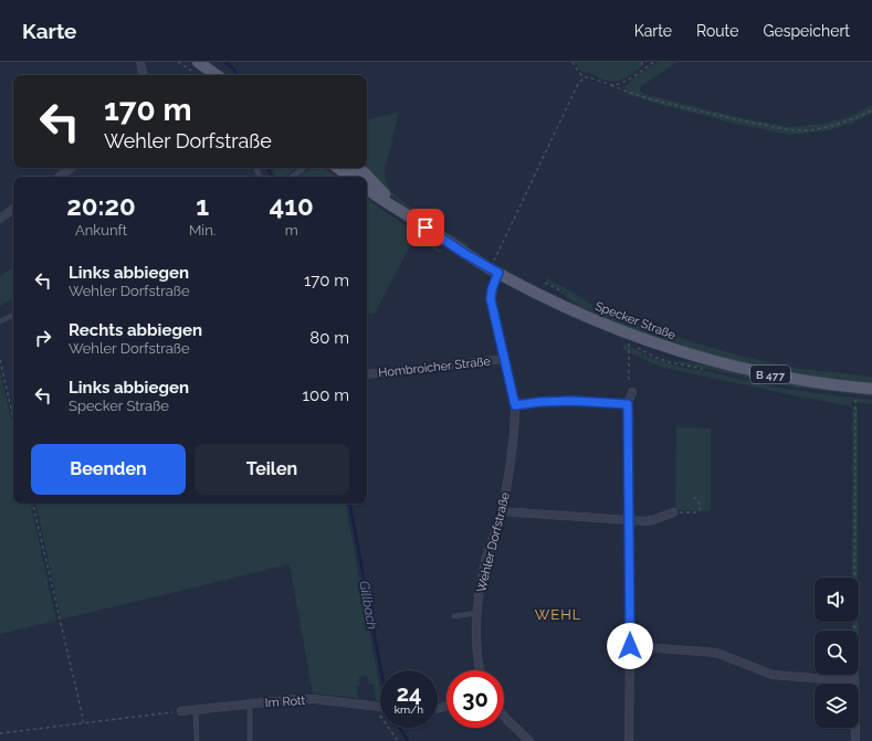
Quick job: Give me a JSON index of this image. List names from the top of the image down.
{
  "streets": {
    "main road": ["Specker Straße", "B 477"],
    "street": ["Hombroicher Straße", "Wehler Dorfstraße", "Im Rott"]
  },
  "crossings": [
    ["Specker Straße", "Wehler Dorfstraße"],
    ["Hombroicher Straße", "Wehler Dorfstraße"]
  ],
  "districts": ["WEHL"],
  "water": ["Gillbach"],
  "page": {
    "header": "Karte",
    "nav": ["Karte", "Route", "Gespeichert"],
    "turn": ["170 m", "Wehler Dorfstraße"],
    "eta": [
      "20:20",
      "Ankunft",
      "1",
      "Min.",
      "410",
      "m"
    ],
    "list": [
      {
        "name": "Links abbiegen",
        "note": "Wehler Dorfstraße",
        "value": "170 m"
      },
      {
        "name": "Rechts abbiegen",
        "note": "Wehler Dorfstraße",
        "value": "80 m"
      },
      {
        "name": "Links abbiegen",
        "note": "Specker Straße",
        "value": "100 m"
      }
    ],
    "buttons": ["Beenden", "Teilen"],
    "speed": "24 km/h",
    "limit": "30"
  }
}
